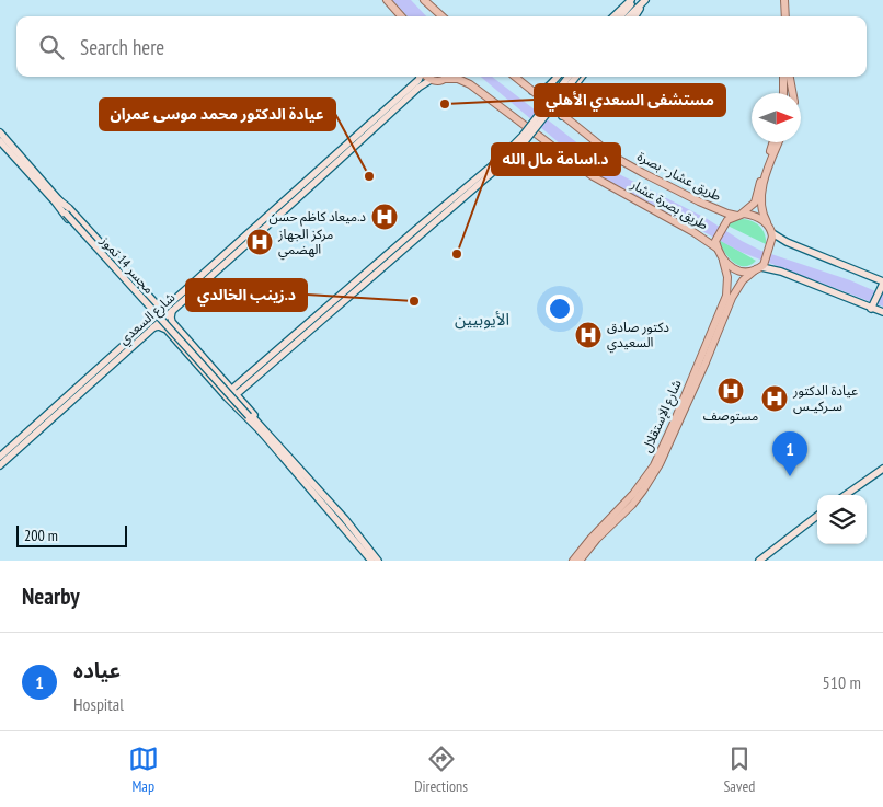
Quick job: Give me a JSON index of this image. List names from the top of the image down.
{
  "streets": {
    "main road": [
      "طريق عشار - بصرة",
      "طريق بصرة عشار",
      "مجسر 14 تموز",
      "شارع السعدي",
      "شارع الإستقلال"
    ]
  },
  "crossings": [
    ["طريق عشار - بصرة", "طريق بصرة عشار"],
    ["طريق عشار - بصرة", "شارع الإستقلال"],
    ["طريق بصرة عشار", "شارع السعدي"],
    ["طريق بصرة عشار", "شارع الإستقلال"]
  ],
  "districts": ["الأيوبيين"],
  "places": {
    "other": [
      "مستشفى السعدي الأهلي",
      "عيادة الدكتور محمد موسى عمران",
      "د.اسامة مال الله",
      "د.زينب الخالدي"
    ],
    "hospital": [
      "د.ميعاد كاظم حسن",
      "مركز الجهاز الهضمي",
      "دكتور صادق السعيدي",
      "مستوصف",
      "عيادة الدكتور سـركيـس"
    ]
  },
  "scale_bar": "200 m",
  "north": "right",
  "page": {
    "search": "Search here",
    "pins": "1",
    "scale": "200 m",
    "heading": "Nearby",
    "list": [
      {
        "mark": "1",
        "name": "عياده",
        "note": "Hospital",
        "value": "510 m"
      }
    ],
    "nav": ["Map", "Directions", "Saved"]
  }
}
